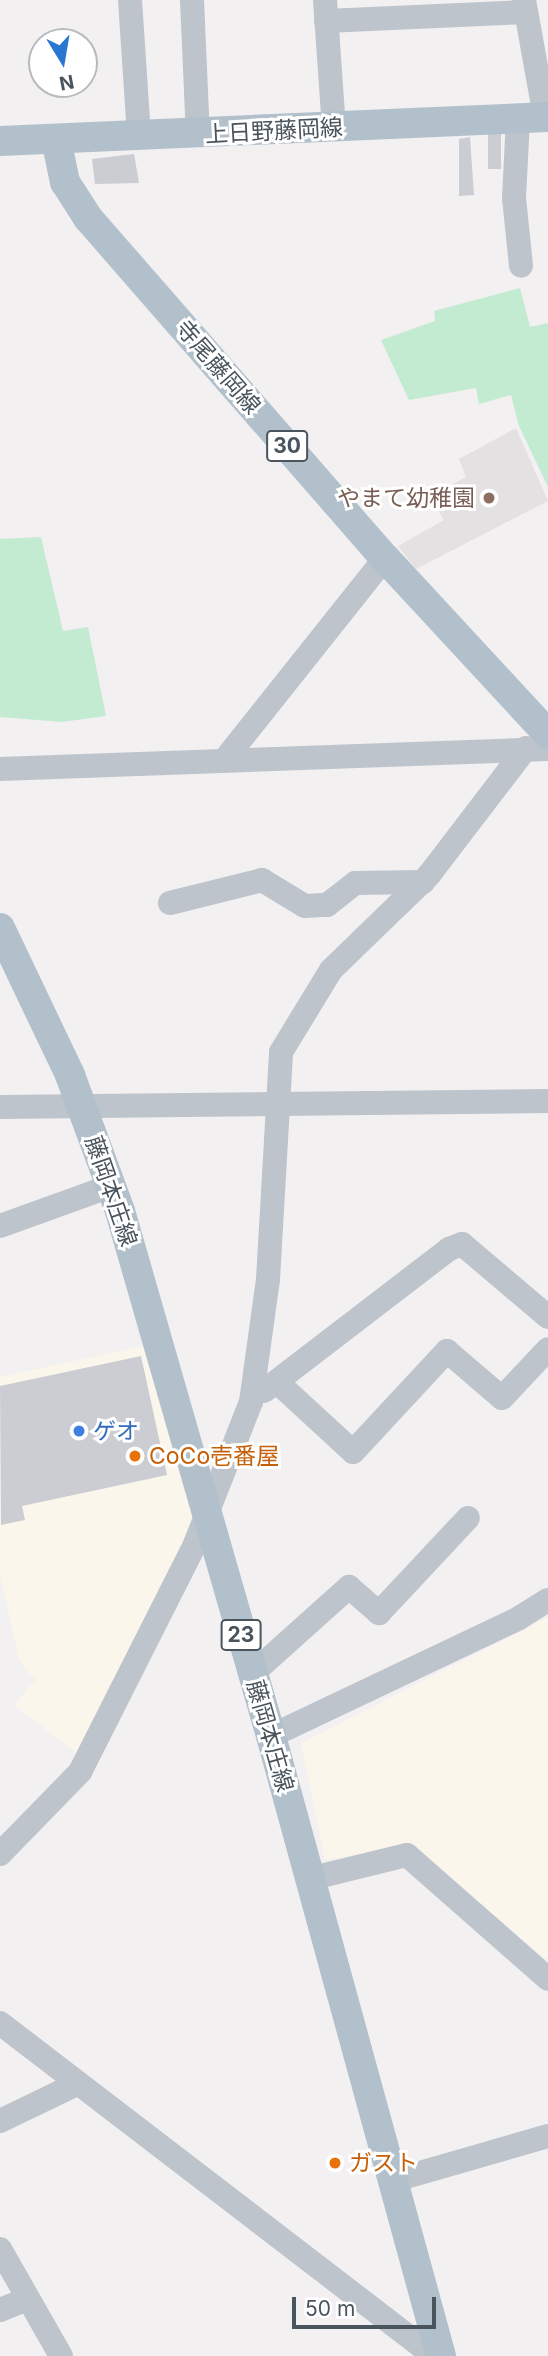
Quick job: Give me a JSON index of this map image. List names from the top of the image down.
{
  "streets": {
    "main road": [
      "上日野藤岡線",
      "寺尾藤岡線",
      "30",
      "藤岡本庄線",
      "23"
    ]
  },
  "crossings": [
    ["上日野藤岡線", "寺尾藤岡線"]
  ],
  "places": [
    "やまて幼稚園",
    "ゲオ",
    "CoCo壱番屋",
    "ガスト"
  ],
  "scale_bar": "50 m",
  "north": "bottom"
}
